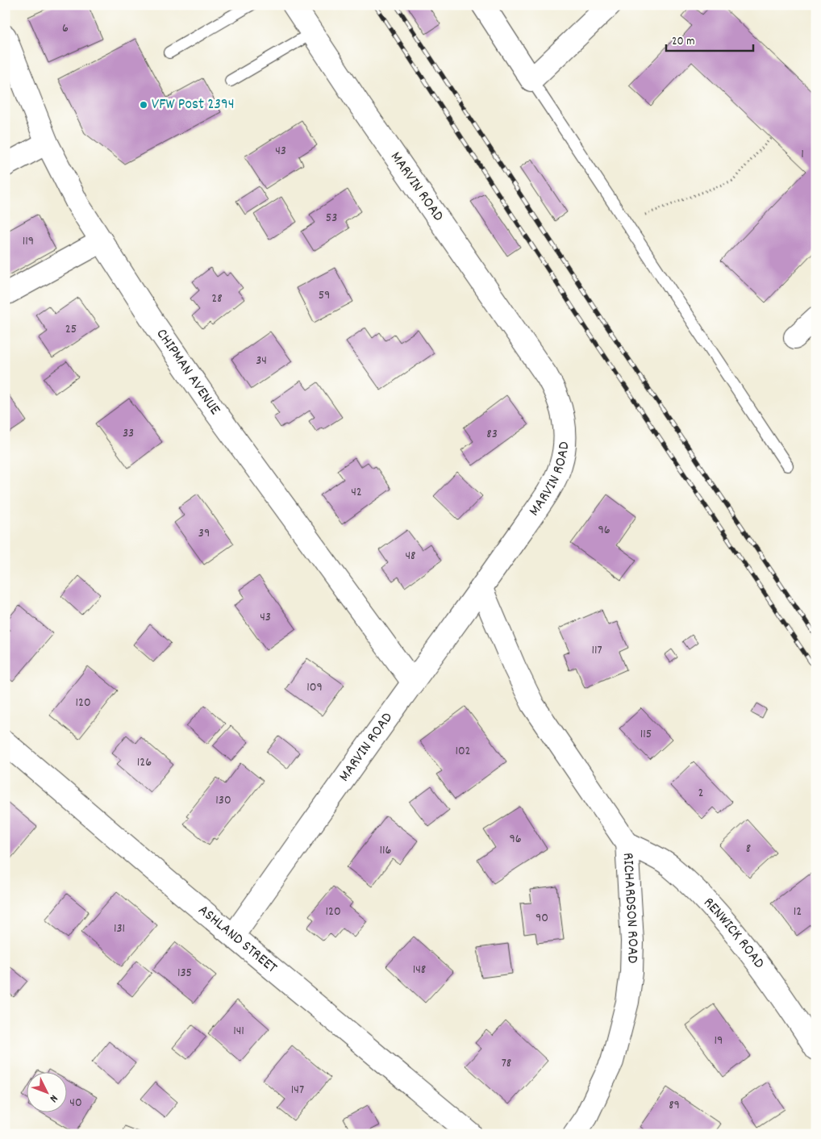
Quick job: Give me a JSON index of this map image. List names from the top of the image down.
{
  "streets": {
    "street": [
      "MARVIN ROAD",
      "CHIPMAN AVENUE",
      "RICHARDSON ROAD",
      "RENWICK ROAD",
      "ASHLAND STREET"
    ]
  },
  "crossings": [
    ["MARVIN ROAD", "CHIPMAN AVENUE"],
    ["MARVIN ROAD", "RICHARDSON ROAD"],
    ["MARVIN ROAD", "ASHLAND STREET"],
    ["RICHARDSON ROAD", "RENWICK ROAD"]
  ],
  "places": ["VFW Post 2394"],
  "house_numbers": [
    "6",
    "43",
    "1",
    "53",
    "119",
    "59",
    "28",
    "25",
    "34",
    "33",
    "83",
    "42",
    "96",
    "39",
    "48",
    "43",
    "117",
    "109",
    "120",
    "115",
    "102",
    "126",
    "2",
    "130",
    "96",
    "8",
    "116",
    "120",
    "12",
    "90",
    "131",
    "148",
    "135",
    "141",
    "19",
    "78",
    "147",
    "40",
    "89"
  ],
  "scale_bar": "20 m",
  "north": "bottom right"
}
